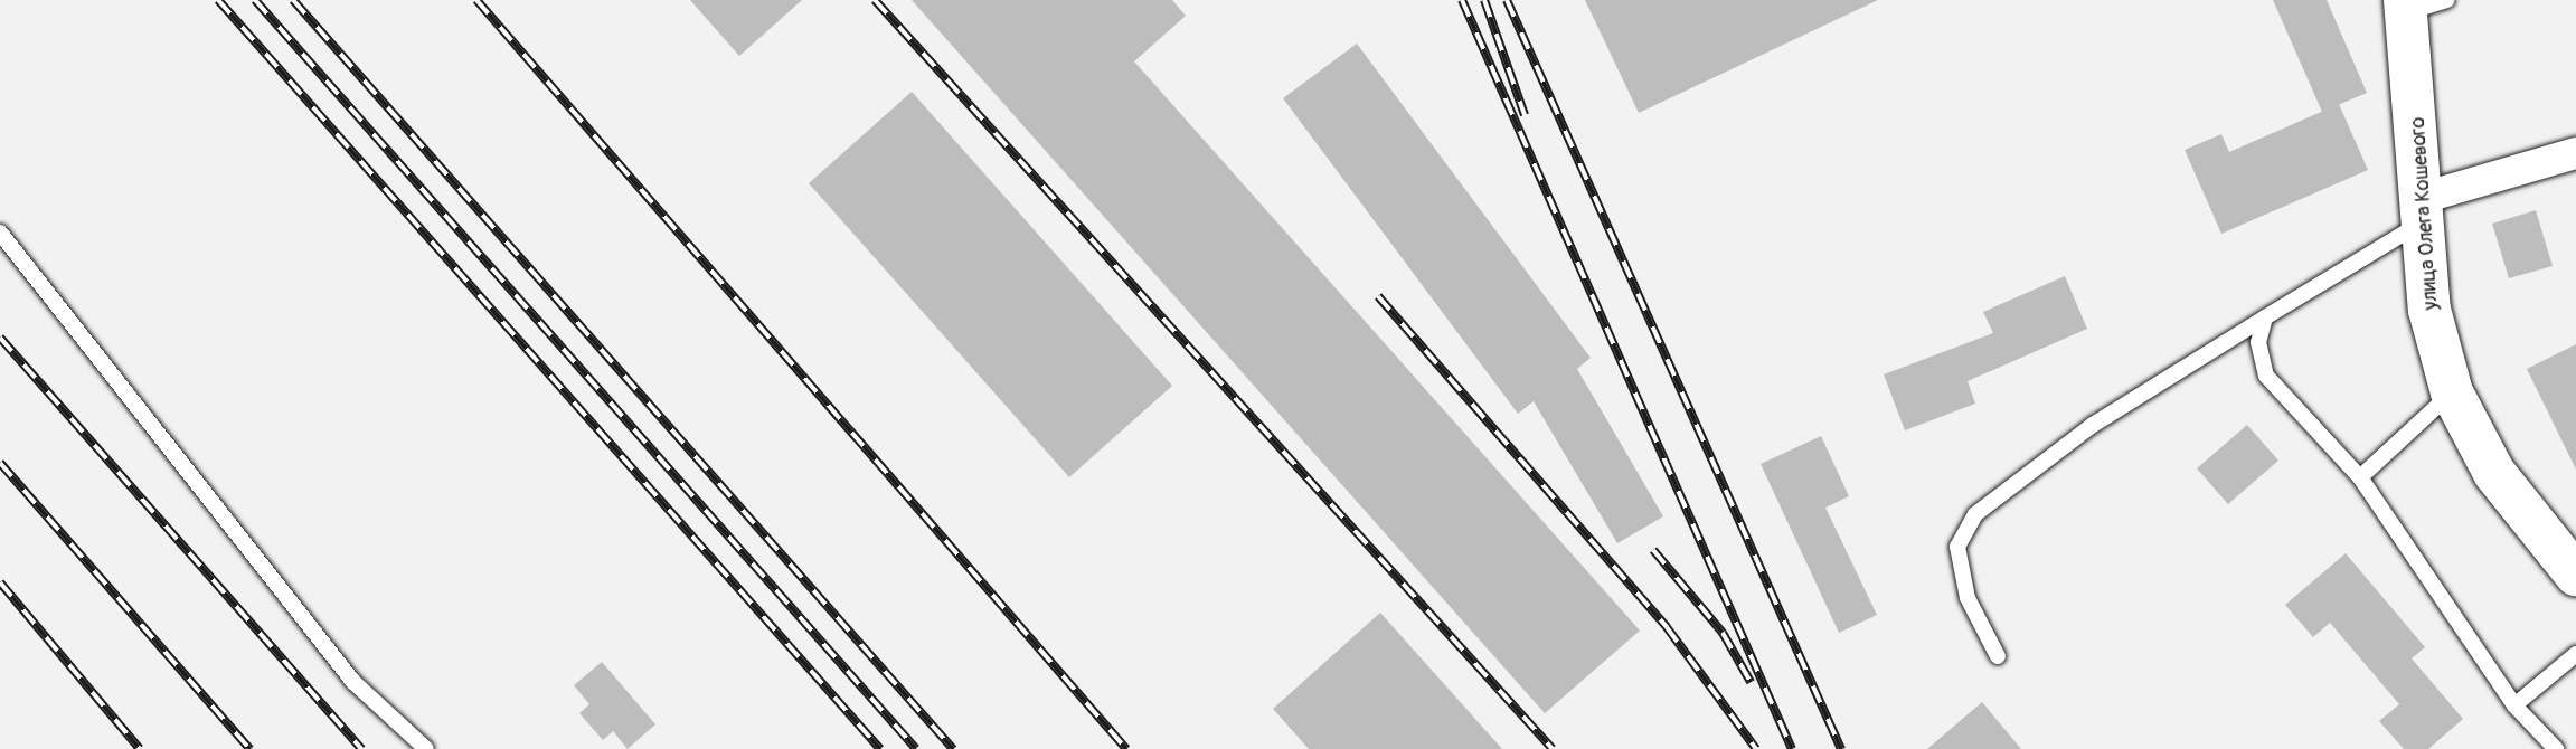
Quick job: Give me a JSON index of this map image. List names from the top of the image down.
{
  "streets": {
    "main road": ["улица Олега Кошевого"]
  }
}
